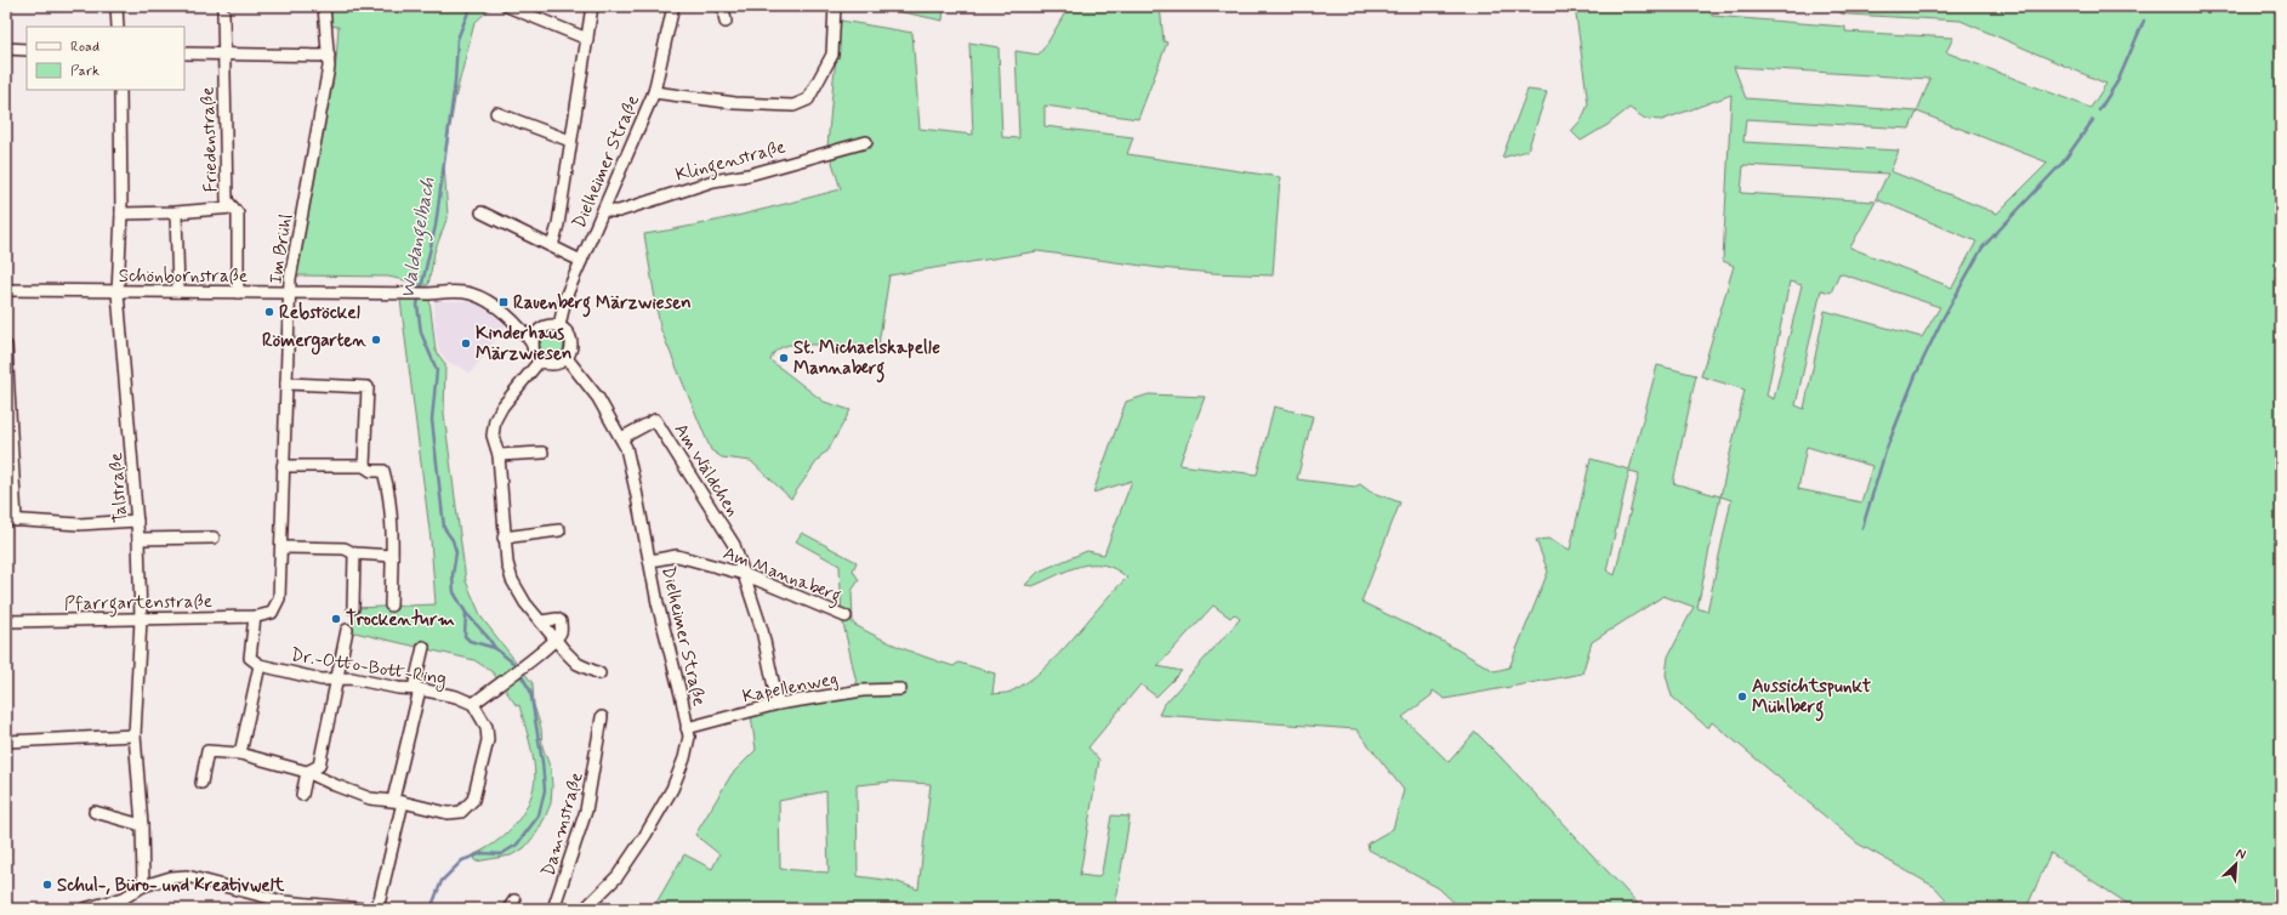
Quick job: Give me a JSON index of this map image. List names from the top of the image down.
{
  "streets": {
    "street": [
      "Friedenstraße",
      "Klingenstraße",
      "Dielheimer Straße",
      "Im Brühl",
      "Schönbornstraße",
      "Am Wäldchen",
      "Talstraße",
      "Am Mannaberg",
      "Pfarrgartenstraße",
      "Dr.-Otto-Bott-Ring",
      "Kapellenweg",
      "Dammstraße"
    ]
  },
  "crossings": [
    ["Friedenstraße", "Schönbornstraße"],
    ["Klingenstraße", "Dielheimer Straße"],
    ["Dielheimer Straße", "Schönbornstraße"],
    ["Dielheimer Straße", "Am Wäldchen"],
    ["Dielheimer Straße", "Am Mannaberg"],
    ["Dielheimer Straße", "Kapellenweg"],
    ["Im Brühl", "Schönbornstraße"],
    ["Im Brühl", "Pfarrgartenstraße"],
    ["Schönbornstraße", "Talstraße"],
    ["Am Wäldchen", "Am Mannaberg"],
    ["Talstraße", "Pfarrgartenstraße"]
  ],
  "water": ["Waldangelbach"],
  "places": {
    "transit": ["Rauenberg Märzwiesen"],
    "other": [
      "Rebstöckel",
      "Römergarten",
      "Kinderhaus Märzwiesen",
      "St. Michaelskapelle Mannaberg",
      "Trockenturm",
      "Aussichtspunkt Mühlberg",
      "Schul-, Büro- und Kreativwelt"
    ]
  },
  "legend": ["Road", "Park"],
  "north": "top right"
}
